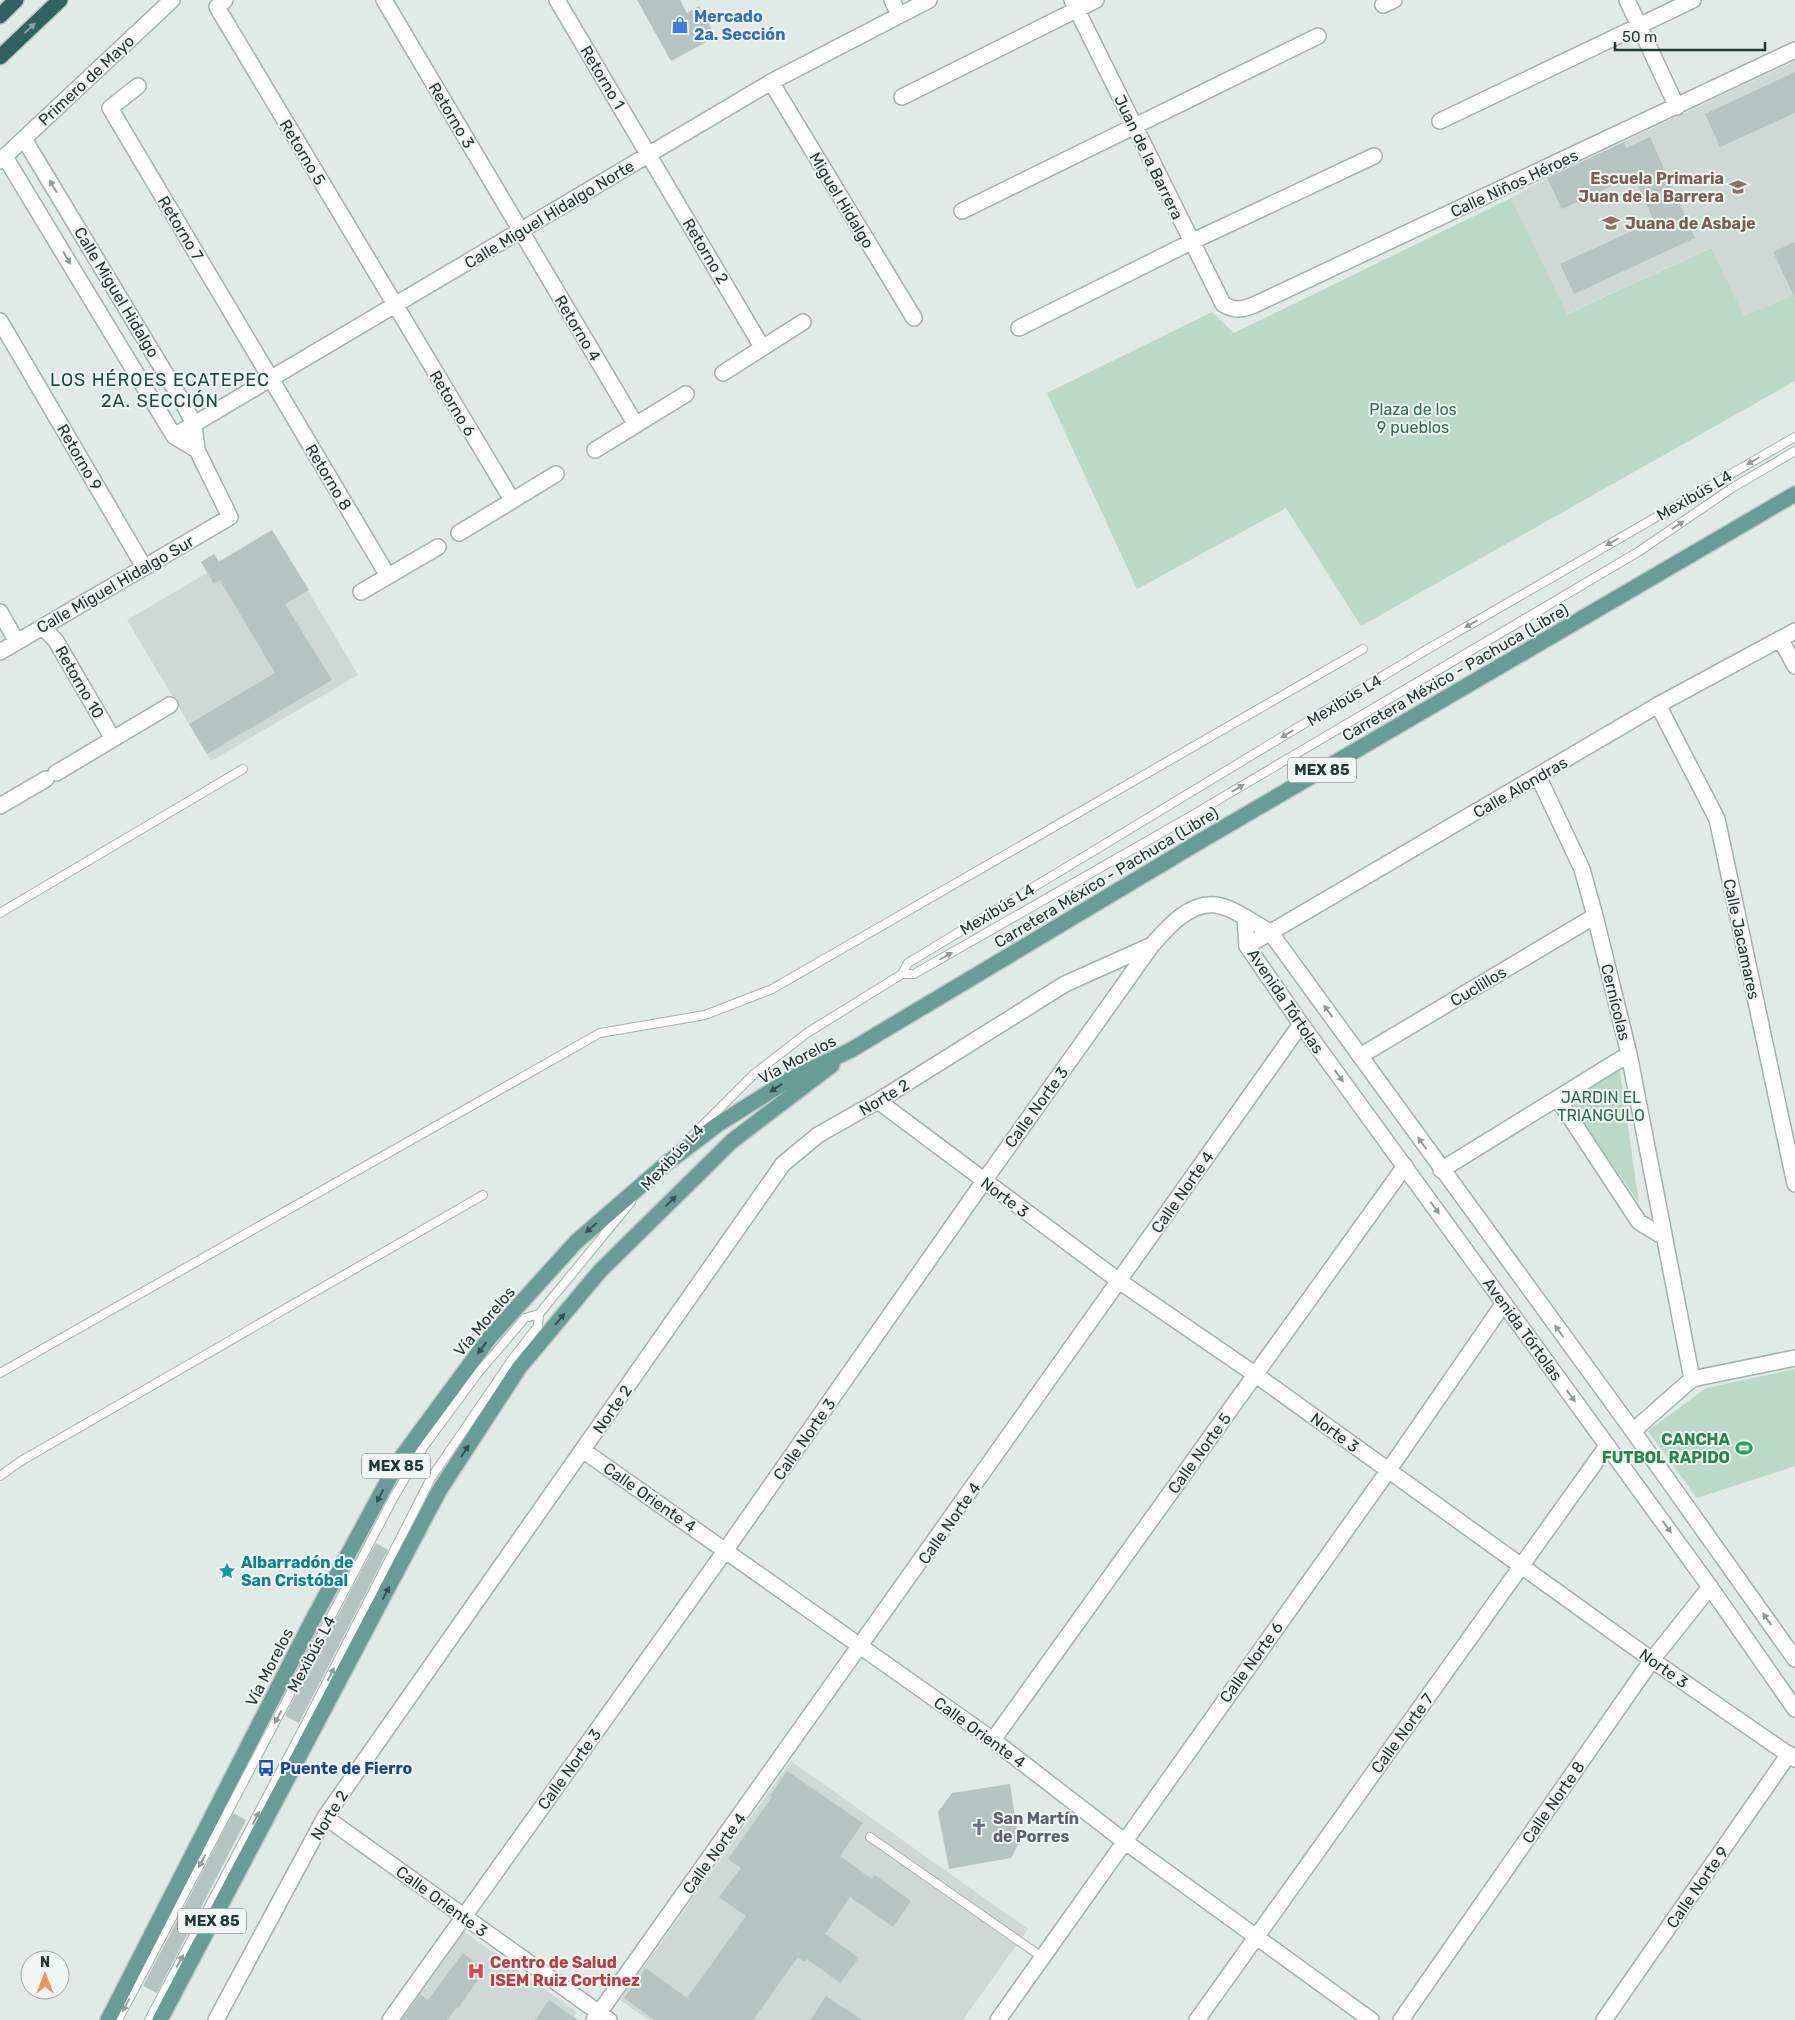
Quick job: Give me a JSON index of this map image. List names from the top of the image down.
{
  "streets": {
    "main road": ["Carretera México - Pachuca (Libre)", "MEX 85", "Vía Morelos"],
    "street": [
      "Retorno 1",
      "Primero de Mayo",
      "Retorno 3",
      "Retorno 5",
      "Juan de la Barrera",
      "Calle Niños Héroes",
      "Miguel Hidalgo",
      "Calle Miguel Hidalgo Norte",
      "Retorno 7",
      "Retorno 2",
      "Calle Miguel Hidalgo",
      "Retorno 4",
      "Retorno 6",
      "Retorno 9",
      "Retorno 8",
      "Calle Miguel Hidalgo Sur",
      "Retorno 10",
      "Calle Alondras",
      "Calle Jacamares",
      "Cuclillos",
      "Avenida Tórtolas",
      "Cernícolas",
      "Norte 2",
      "Calle Norte 3",
      "Calle Norte 4",
      "Norte 3",
      "Calle Norte 5",
      "Calle Oriente 4",
      "Calle Norte 6",
      "Calle Norte 7",
      "Calle Norte 8",
      "Calle Norte 9",
      "Calle Oriente 3"
    ],
    "lane": ["Mexibús L4"]
  },
  "crossings": [
    ["Retorno 1", "Calle Miguel Hidalgo Norte"],
    ["Retorno 1", "Retorno 2"],
    ["Primero de Mayo", "Calle Miguel Hidalgo"],
    ["Retorno 3", "Calle Miguel Hidalgo Norte"],
    ["Retorno 3", "Retorno 4"],
    ["Retorno 5", "Calle Miguel Hidalgo Norte"],
    ["Retorno 5", "Retorno 6"],
    ["Juan de la Barrera", "Calle Niños Héroes"],
    ["Miguel Hidalgo", "Calle Miguel Hidalgo Norte"],
    ["Calle Miguel Hidalgo Norte", "Retorno 7"],
    ["Calle Miguel Hidalgo Norte", "Retorno 2"],
    ["Calle Miguel Hidalgo Norte", "Calle Miguel Hidalgo"],
    ["Calle Miguel Hidalgo Norte", "Retorno 4"],
    ["Calle Miguel Hidalgo Norte", "Retorno 6"],
    ["Calle Miguel Hidalgo Norte", "Retorno 8"],
    ["Retorno 7", "Retorno 8"],
    ["Calle Miguel Hidalgo", "Calle Miguel Hidalgo Sur"],
    ["Retorno 9", "Calle Miguel Hidalgo Sur"],
    ["Mexibús L4", "Vía Morelos"],
    ["Calle Miguel Hidalgo Sur", "Retorno 10"],
    ["Carretera México - Pachuca (Libre)", "Vía Morelos"],
    ["Calle Alondras", "Calle Jacamares"],
    ["Calle Alondras", "Avenida Tórtolas"],
    ["Calle Alondras", "Cernícolas"],
    ["Cuclillos", "Avenida Tórtolas"],
    ["Cuclillos", "Cernícolas"],
    ["Avenida Tórtolas", "Calle Norte 3"],
    ["Avenida Tórtolas", "Calle Norte 4"],
    ["Avenida Tórtolas", "Calle Norte 5"],
    ["Avenida Tórtolas", "Calle Norte 6"],
    ["Avenida Tórtolas", "Calle Norte 7"],
    ["Avenida Tórtolas", "Calle Norte 8"],
    ["Norte 2", "Calle Norte 3"],
    ["Norte 2", "Norte 3"],
    ["Norte 2", "Calle Oriente 4"],
    ["Norte 2", "Calle Oriente 3"],
    ["Calle Norte 3", "Norte 3"],
    ["Calle Norte 3", "Calle Oriente 4"],
    ["Calle Norte 3", "Calle Oriente 3"],
    ["Calle Norte 4", "Norte 3"],
    ["Calle Norte 4", "Calle Oriente 4"],
    ["Calle Norte 4", "Calle Oriente 3"],
    ["Norte 3", "Calle Norte 5"],
    ["Norte 3", "Calle Norte 6"],
    ["Norte 3", "Calle Norte 7"],
    ["Norte 3", "Calle Norte 8"],
    ["Norte 3", "Calle Norte 9"],
    ["Calle Norte 5", "Calle Oriente 4"],
    ["Calle Oriente 4", "Calle Norte 6"],
    ["Calle Oriente 4", "Calle Norte 7"]
  ],
  "districts": ["LOS HÉROES ECATEPEC 2A. SECCIÓN"],
  "parks": ["Plaza de los 9 pueblos", "JARDIN EL TRIANGULO"],
  "places": {
    "shop": ["Mercado 2a. Sección"],
    "school or university": ["Escuela Primaria Juan de la Barrera", "Juana de Asbaje"],
    "sports": ["CANCHA FUTBOL RAPIDO"],
    "place": ["Albarradón de San Cristóbal"],
    "bus stop": ["Puente de Fierro"],
    "church": ["San Martín de Porres"],
    "hospital": ["Centro de Salud ISEM Ruiz Cortinez"]
  },
  "scale_bar": "50 m",
  "north": "top"
}
